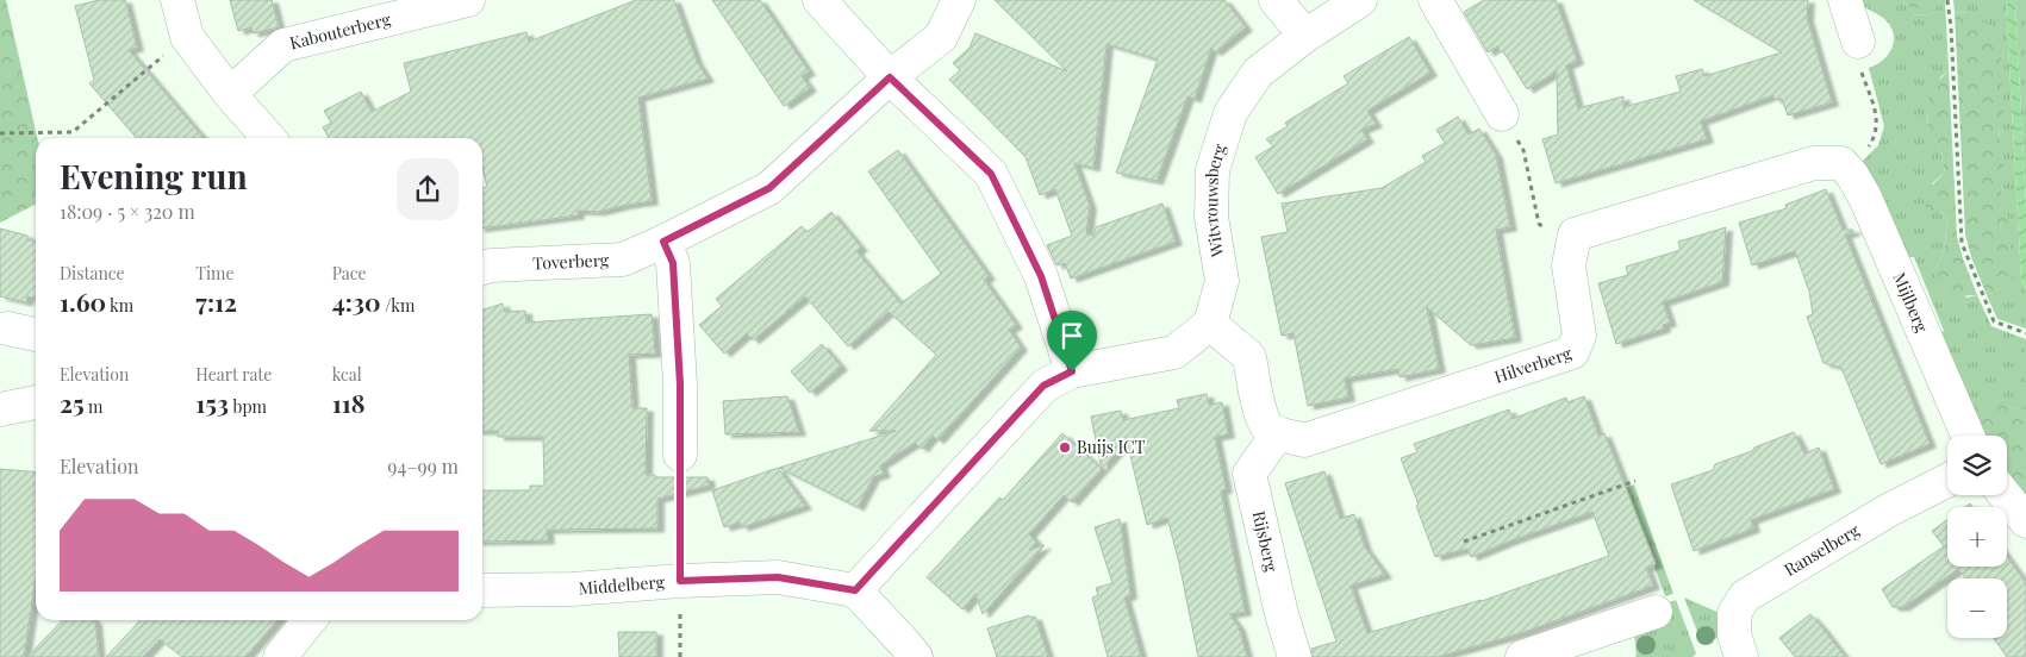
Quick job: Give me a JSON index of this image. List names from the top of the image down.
{
  "streets": {
    "street": [
      "Kabouterberg",
      "Witvrouwsberg",
      "Toverberg",
      "Mijlberg",
      "Hilverberg",
      "Rijsberg",
      "Ranselberg",
      "Middelberg"
    ]
  },
  "crossings": [
    ["Hilverberg", "Rijsberg"]
  ],
  "places": ["Buijs ICT"],
  "page": {
    "heading": ["Evening run", "18:09 · 5 × 320 m"],
    "stats": [
      ["Distance", "1.60 km"],
      ["Time", "7:12"],
      ["Pace", "4:30 /km"],
      ["Elevation", "25 m"],
      ["Heart rate", "153 bpm"],
      ["kcal", "118"]
    ],
    "map_buttons": ["+", "−"],
    "chart": ["Elevation", "94–99 m"]
  }
}
